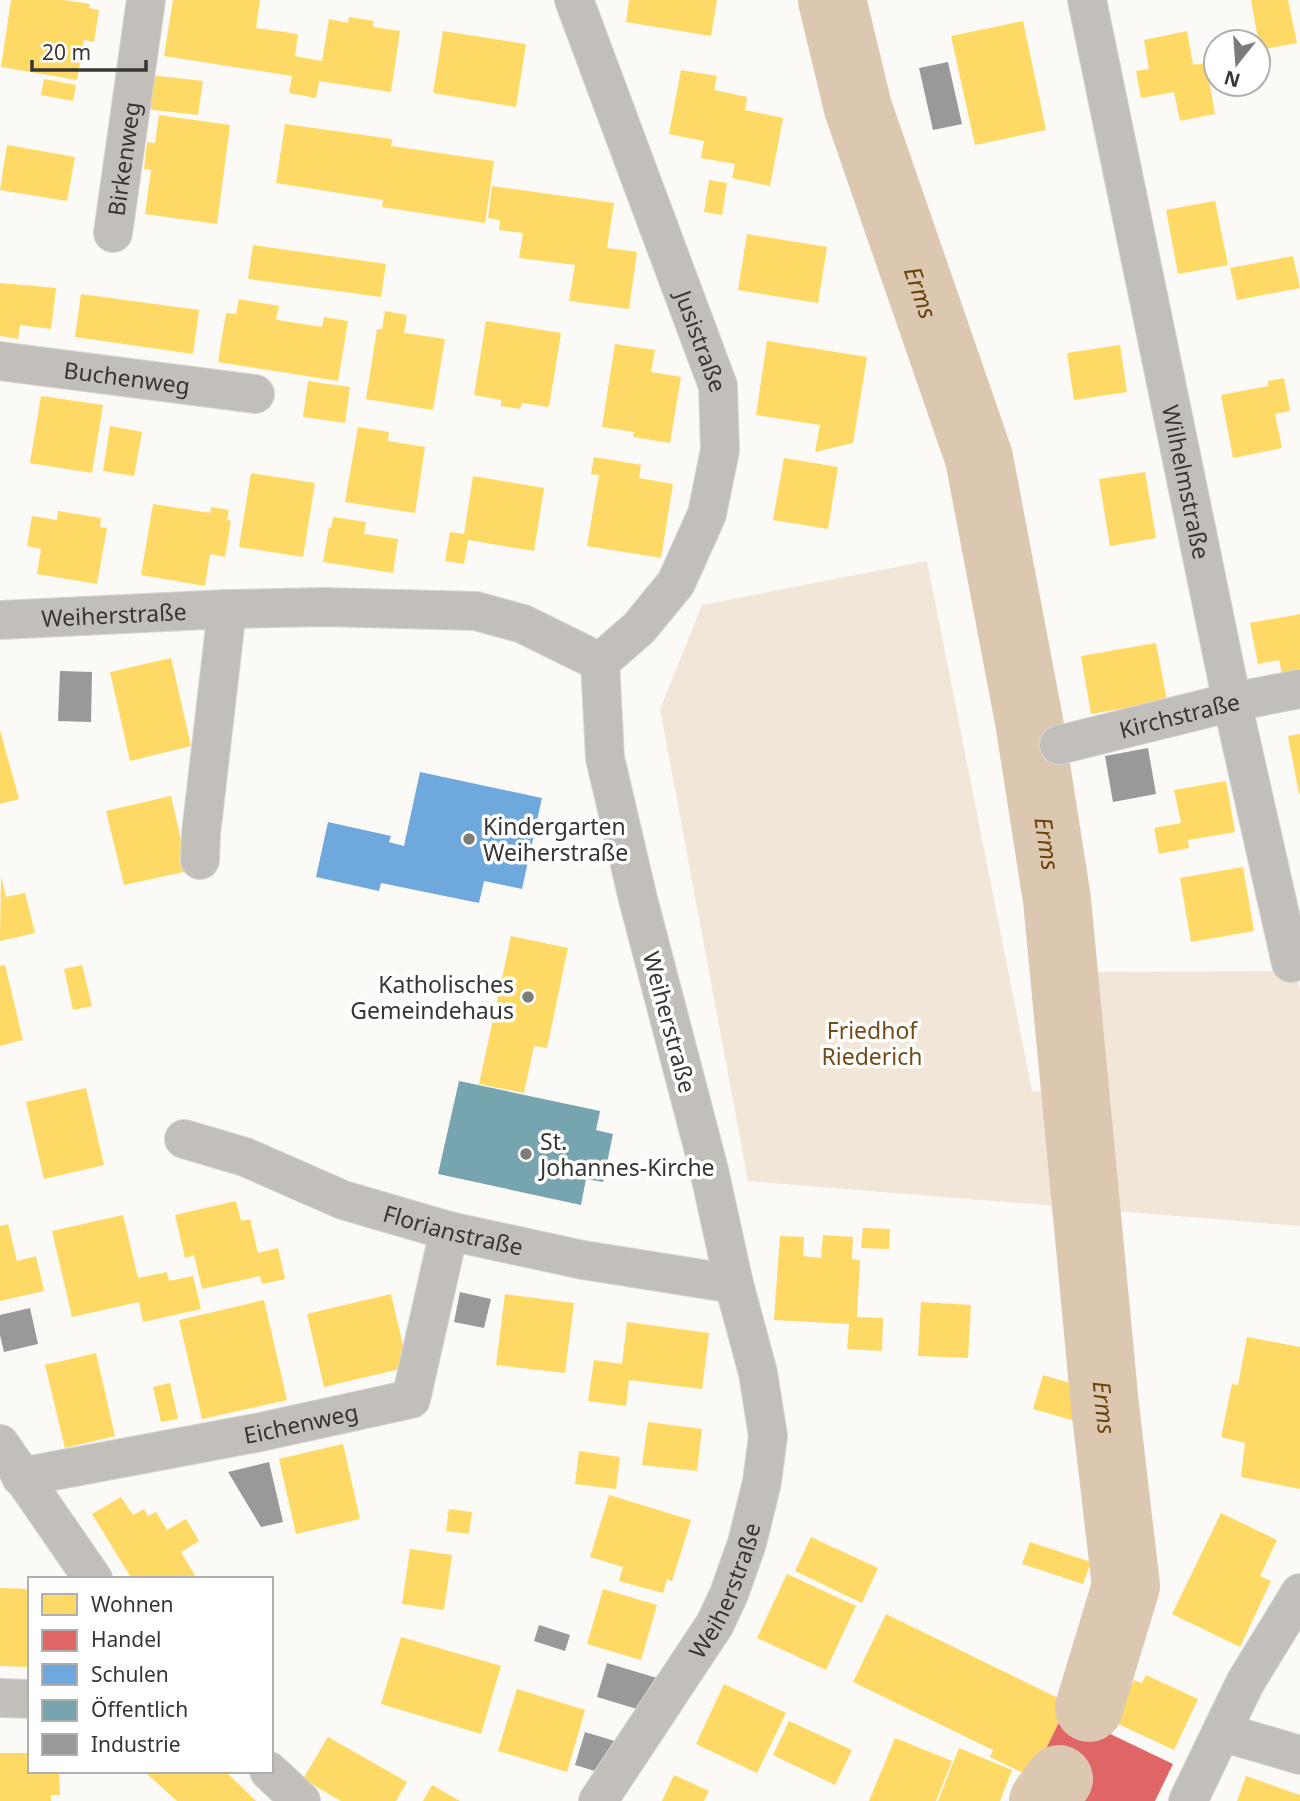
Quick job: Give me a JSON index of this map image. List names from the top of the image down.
{
  "streets": {
    "street": [
      "Birkenweg",
      "Jusistraße",
      "Buchenweg",
      "Wilhelmstraße",
      "Weiherstraße",
      "Kirchstraße",
      "Florianstraße",
      "Eichenweg"
    ]
  },
  "crossings": [
    ["Jusistraße", "Weiherstraße"],
    ["Wilhelmstraße", "Kirchstraße"],
    ["Weiherstraße", "Florianstraße"],
    ["Florianstraße", "Eichenweg"]
  ],
  "water": ["Erms"],
  "parks": ["Friedhof Riederich"],
  "places": ["Kindergarten Weiherstraße", "Katholisches Gemeindehaus", "St. Johannes-Kirche"],
  "legend": [
    "Wohnen",
    "Handel",
    "Schulen",
    "Öffentlich",
    "Industrie"
  ],
  "scale_bar": "20 m",
  "north": "bottom"
}
